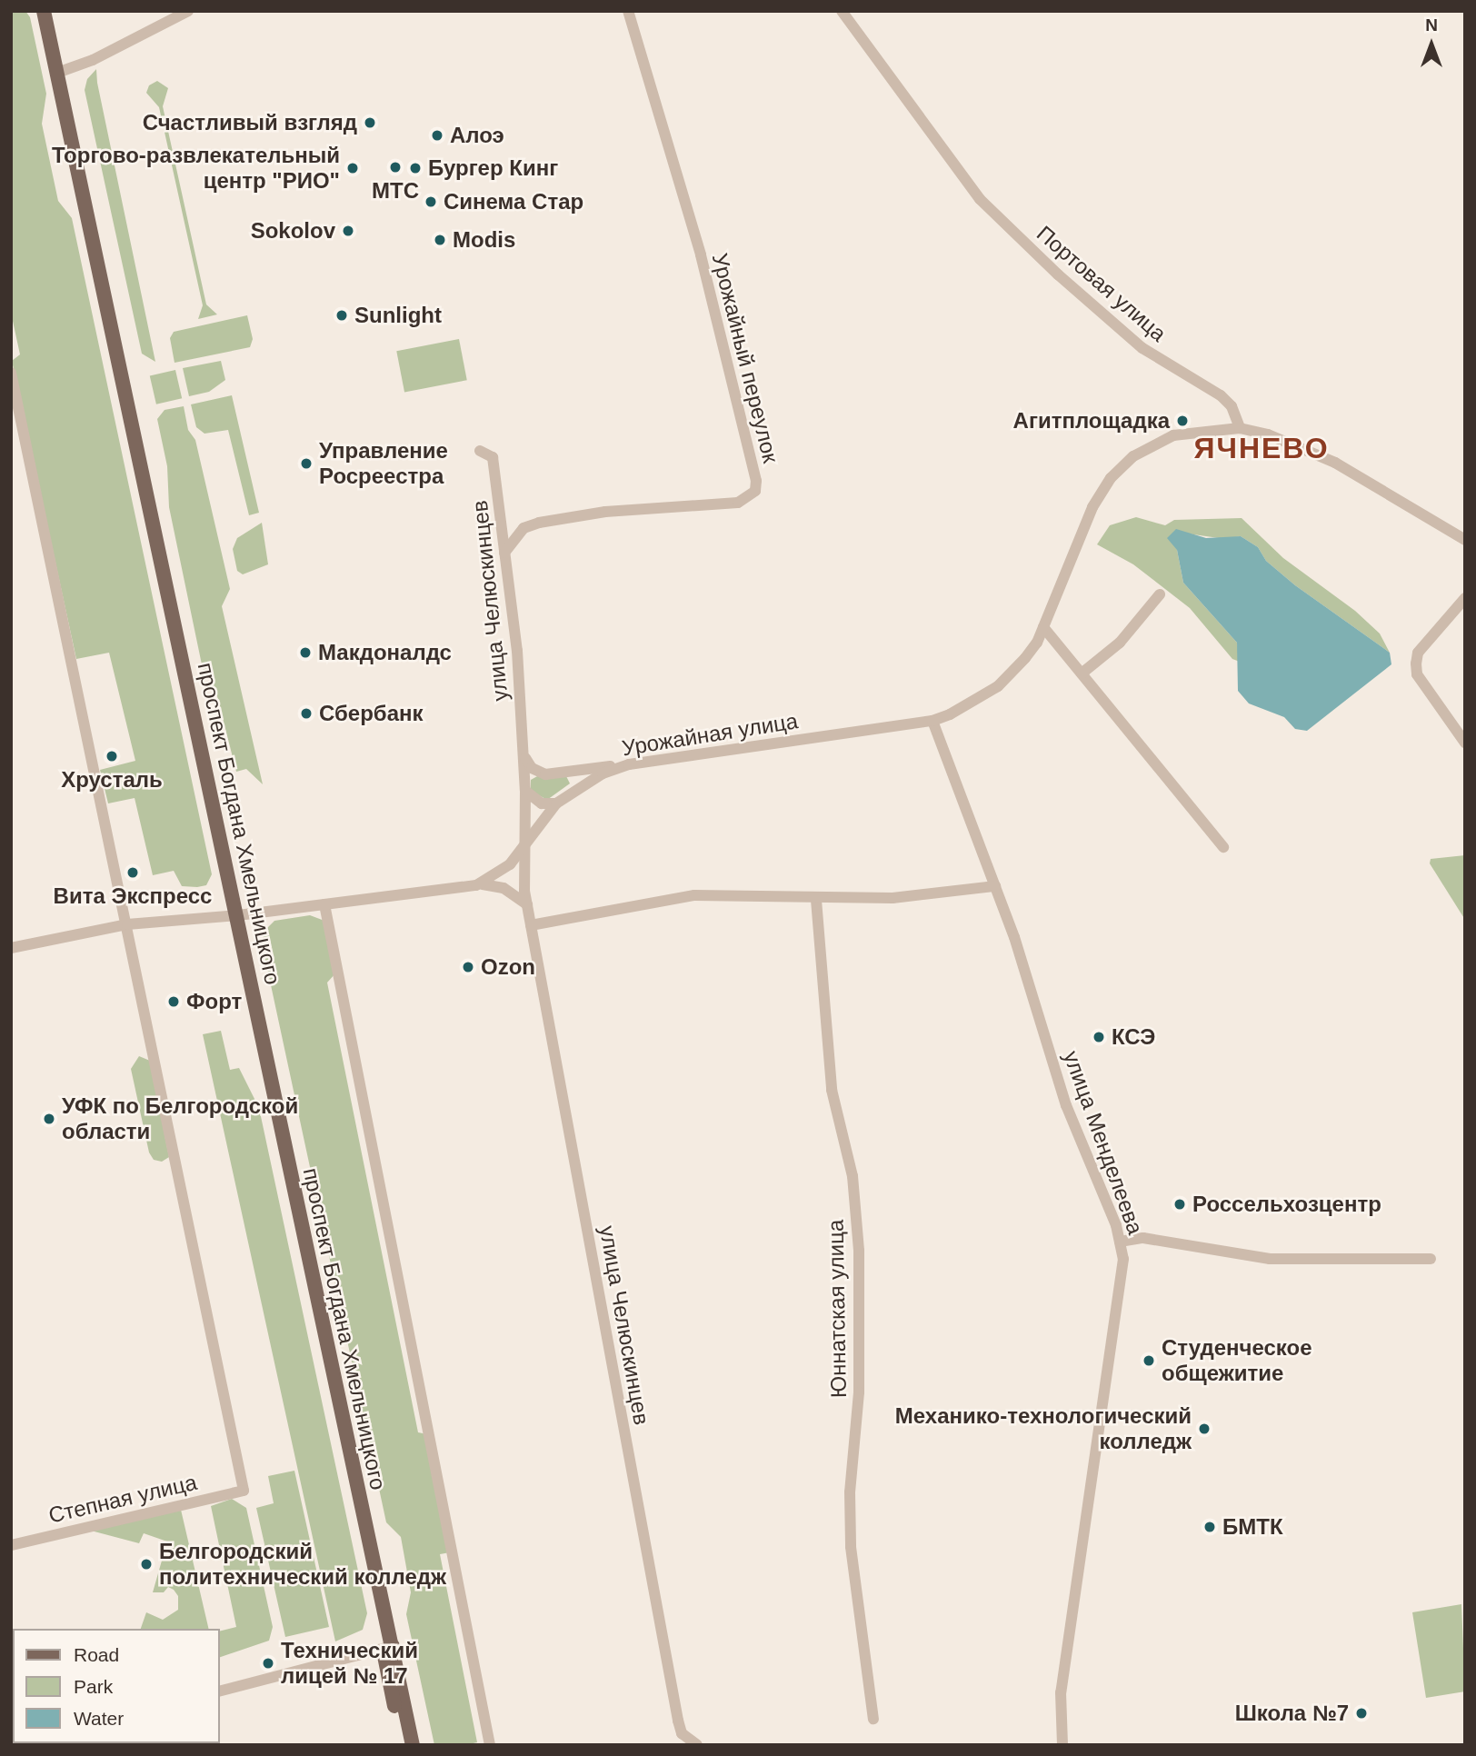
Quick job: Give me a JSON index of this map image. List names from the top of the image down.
{
  "streets": {
    "main road": ["проспект Богдана Хмельницкого"],
    "street": [
      "Портовая улица",
      "Урожайный переулок",
      "улица Челюскинцев",
      "Урожайная улица",
      "улица Менделеева",
      "Юннатская улица",
      "Степная улица"
    ]
  },
  "crossings": [
    ["Портовая улица", "Урожайная улица"],
    ["Урожайный переулок", "улица Челюскинцев"],
    ["улица Челюскинцев", "Урожайная улица"],
    ["Урожайная улица", "проспект Богдана Хмельницкого"],
    ["Урожайная улица", "улица Менделеева"],
    ["Урожайная улица", "Степная улица"]
  ],
  "districts": ["ЯЧНЕВО"],
  "places": [
    "Счастливый взгляд",
    "Алоэ",
    "МТС",
    "Торгово-развлекательный центр \"РИО\"",
    "Бургер Кинг",
    "Синема Стар",
    "Sokolov",
    "Modis",
    "Sunlight",
    "Агитплощадка",
    "Управление Росреестра",
    "Макдоналдс",
    "Сбербанк",
    "Хрусталь",
    "Вита Экспресс",
    "Ozon",
    "Форт",
    "КСЭ",
    "УФК по Белгородской области",
    "Россельхозцентр",
    "Студенческое общежитие",
    "Механико-технологический колледж",
    "БМТК",
    "Белгородский политехнический колледж",
    "Технический лицей № 17",
    "Школа №7"
  ],
  "legend": ["Road", "Park", "Water"],
  "north": "top"
}
